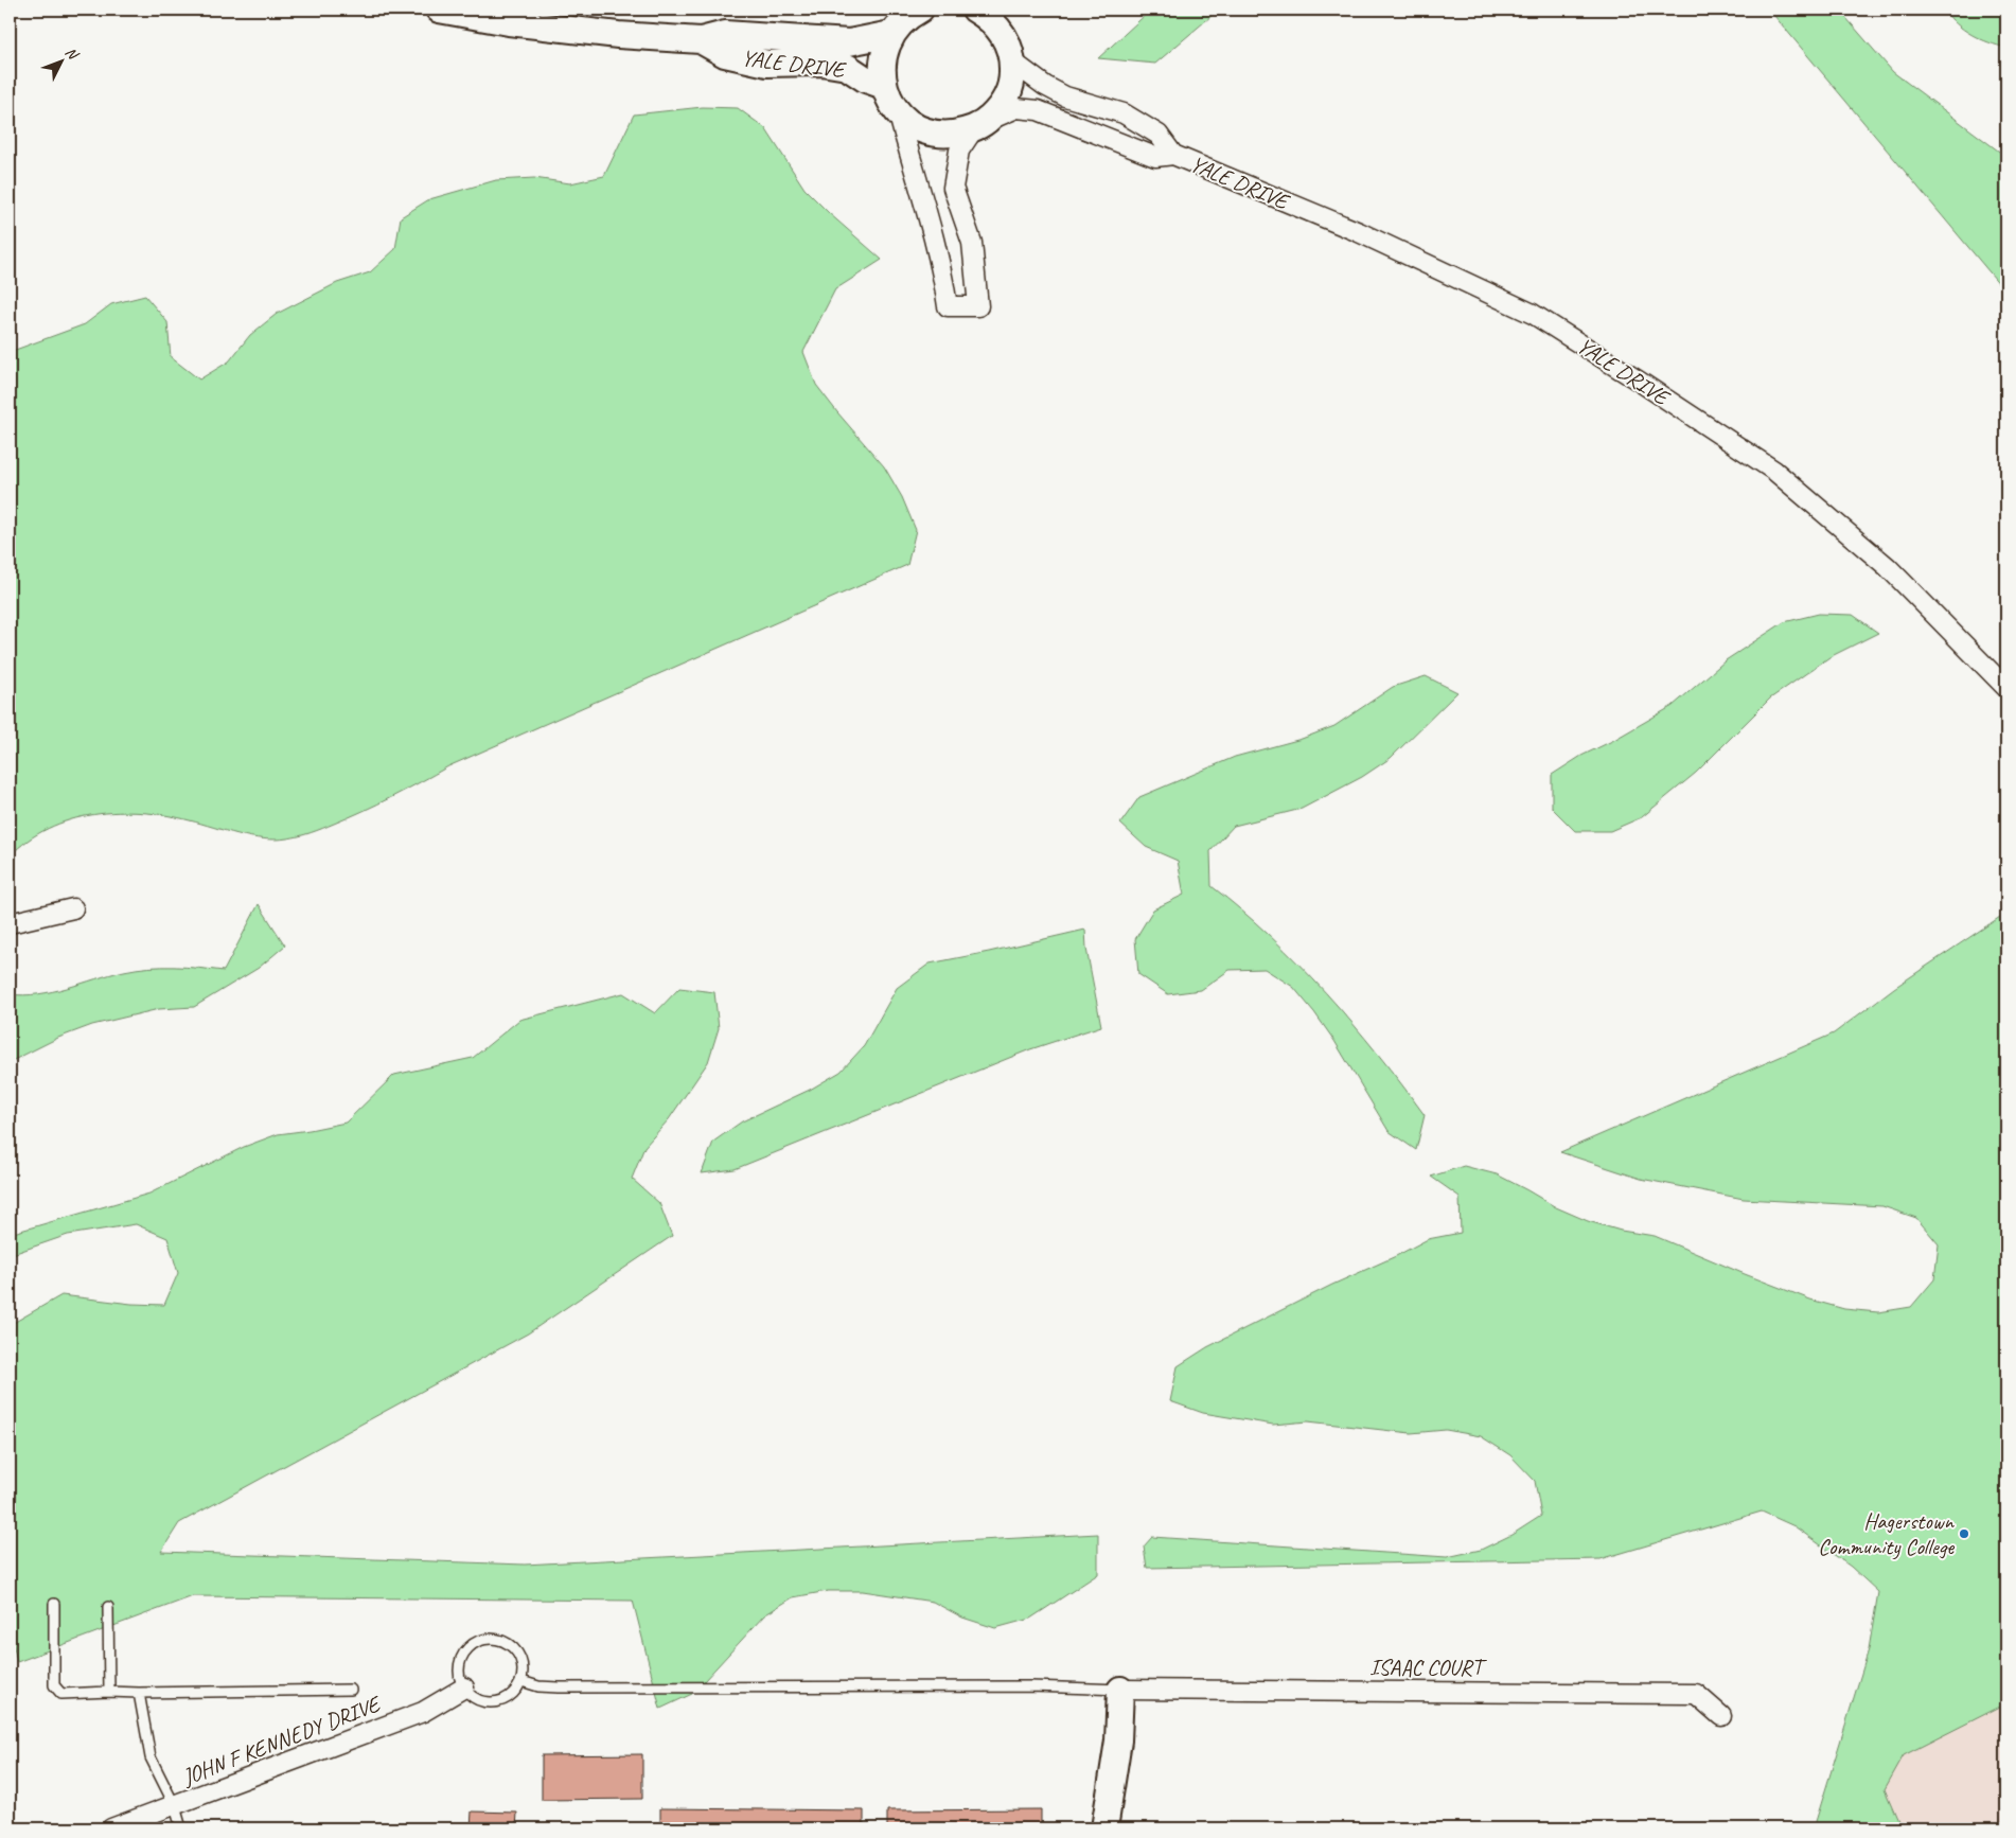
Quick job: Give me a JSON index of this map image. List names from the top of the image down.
{
  "streets": {
    "street": ["YALE DRIVE", "ISAAC COURT", "JOHN F KENNEDY DRIVE"]
  },
  "places": ["Hagerstown Community College"],
  "north": "top right"
}
